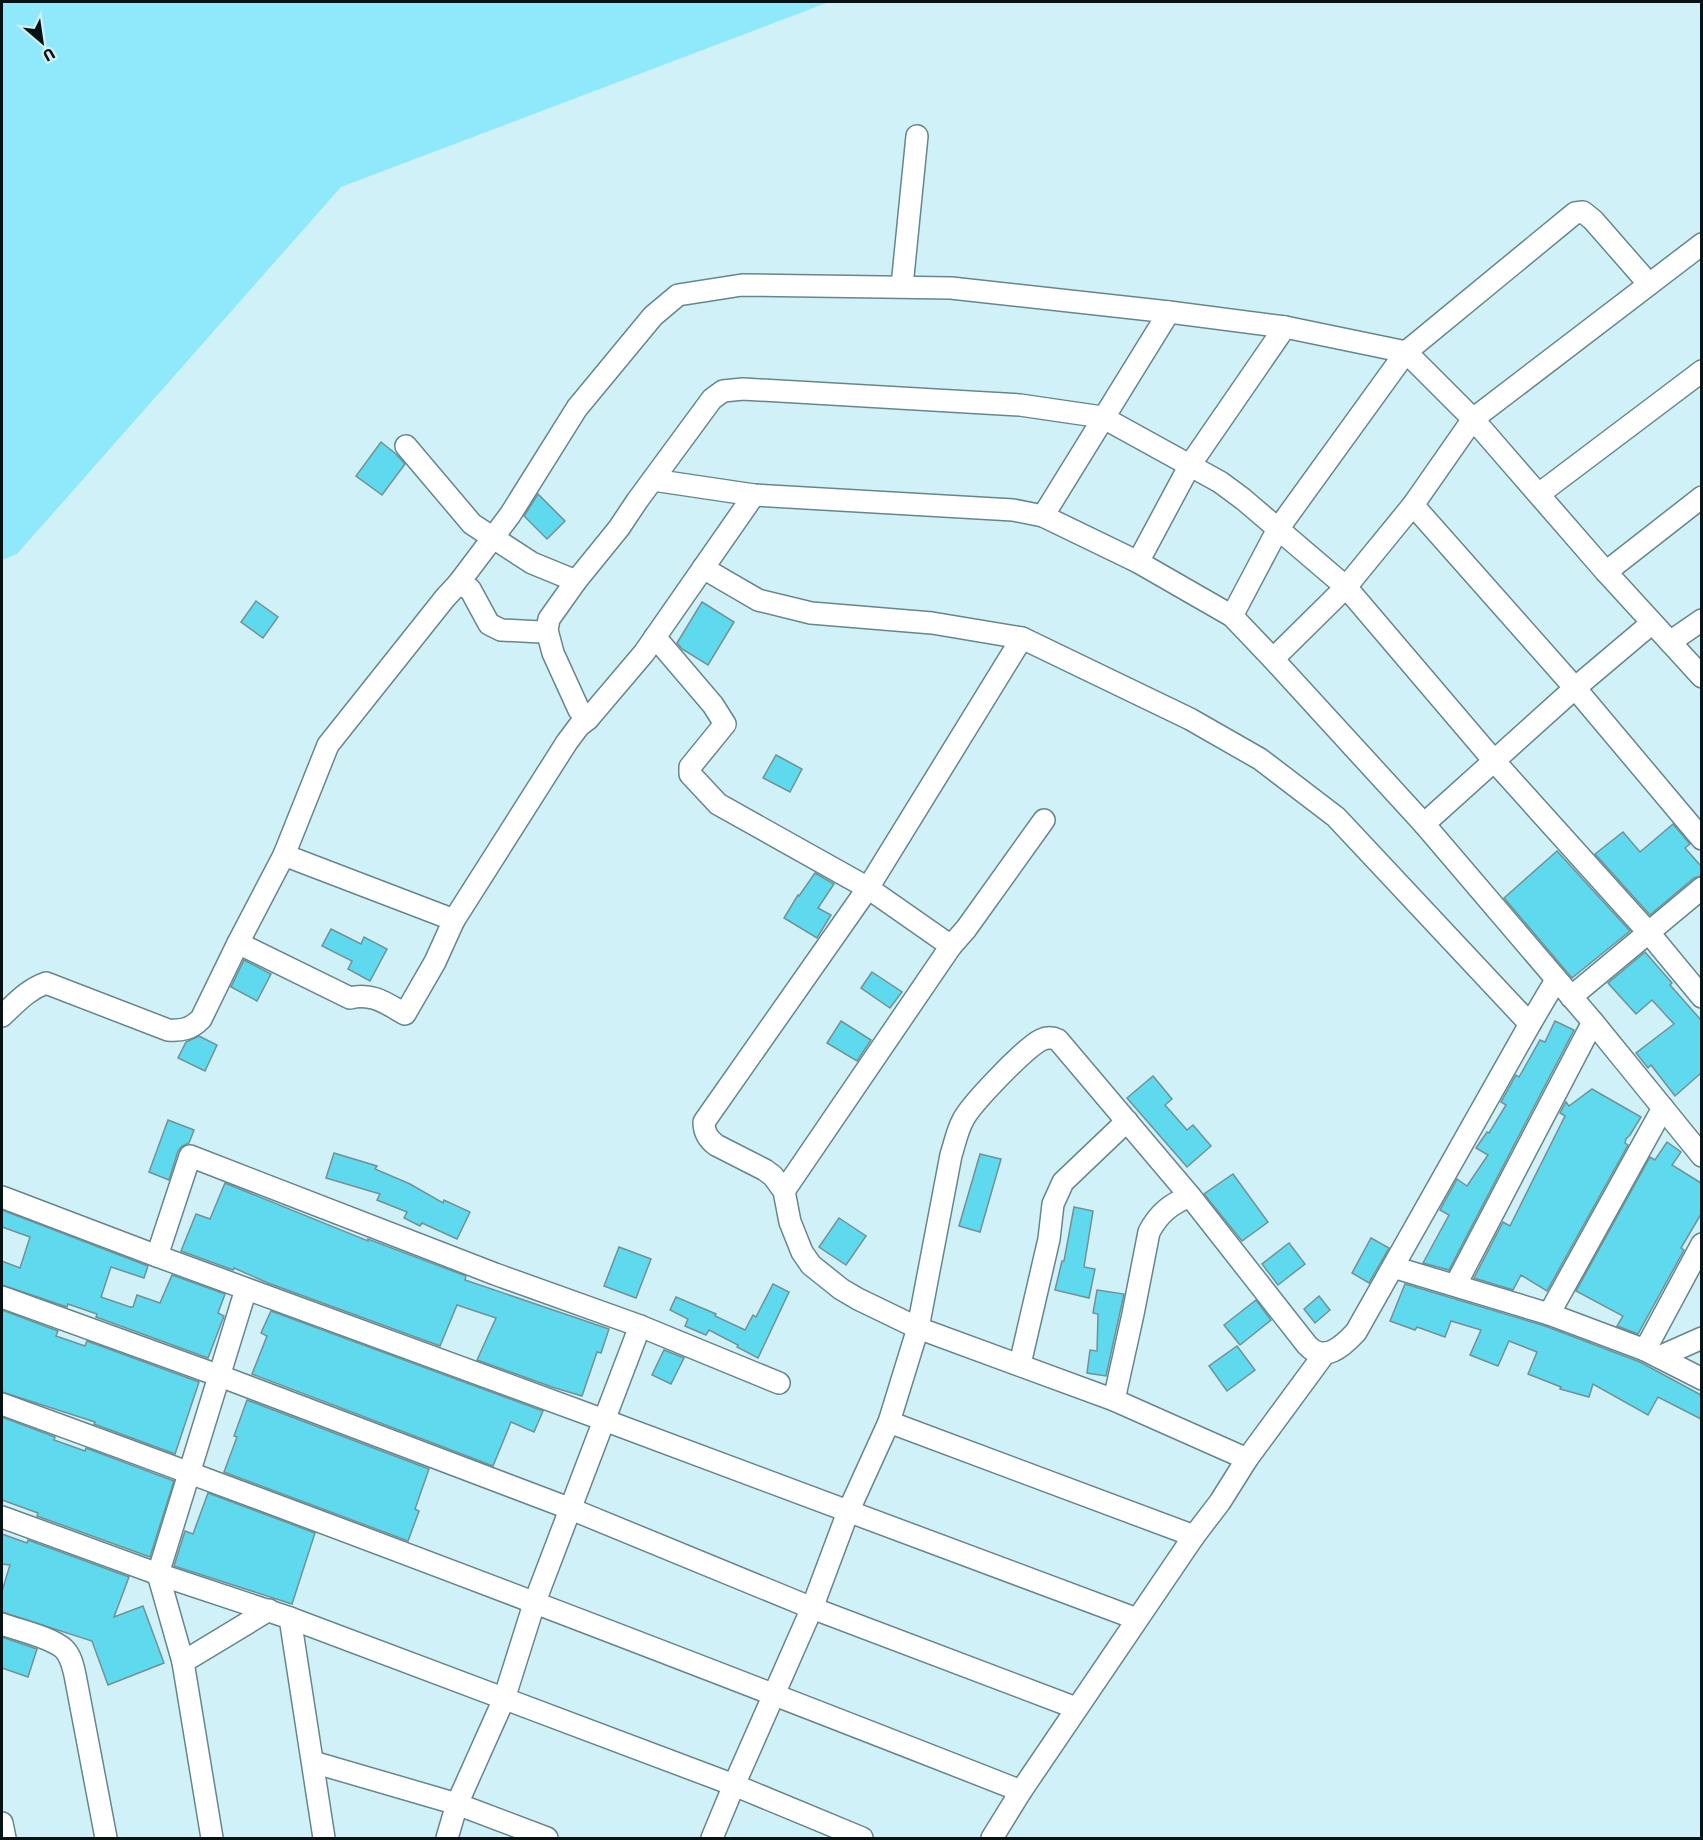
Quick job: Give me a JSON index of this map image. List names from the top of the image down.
{
  "north": "bottom right"
}
